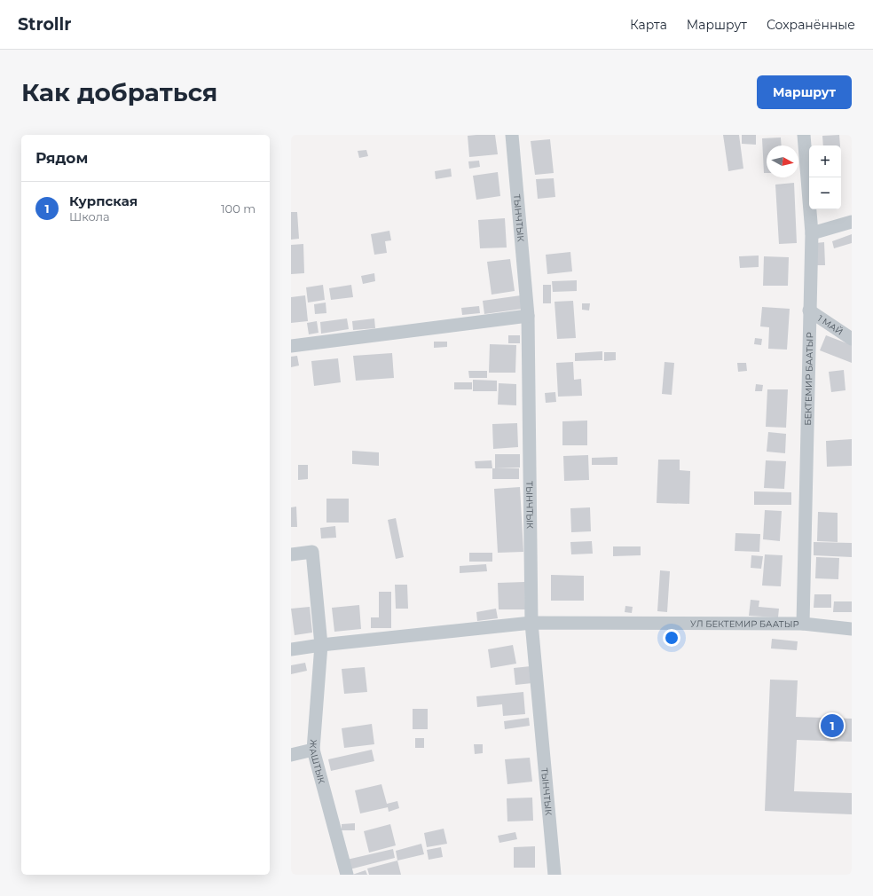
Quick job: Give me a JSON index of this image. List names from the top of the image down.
{
  "streets": {
    "street": [
      "ТЫНЧТЫК",
      "1 МАЙ",
      "БЕКТЕМИР БААТЫР",
      "УЛ БЕКТЕМИР БААТЫР",
      "ЖАШТЫК"
    ]
  },
  "crossings": [
    ["ТЫНЧТЫК", "УЛ БЕКТЕМИР БААТЫР"],
    ["1 МАЙ", "БЕКТЕМИР БААТЫР"],
    ["БЕКТЕМИР БААТЫР", "УЛ БЕКТЕМИР БААТЫР"],
    ["УЛ БЕКТЕМИР БААТЫР", "ЖАШТЫК"]
  ],
  "north": "right",
  "page": {
    "header": "Strollr",
    "nav": ["Карта", "Маршрут", "Сохранённые"],
    "buttons": "Маршрут",
    "title": "Как добраться",
    "heading": "Рядом",
    "map_buttons": ["+", "−"],
    "list": [
      {
        "mark": "1",
        "name": "Курпская",
        "note": "Школа",
        "value": "100 m"
      }
    ],
    "pins": "1"
  }
}
